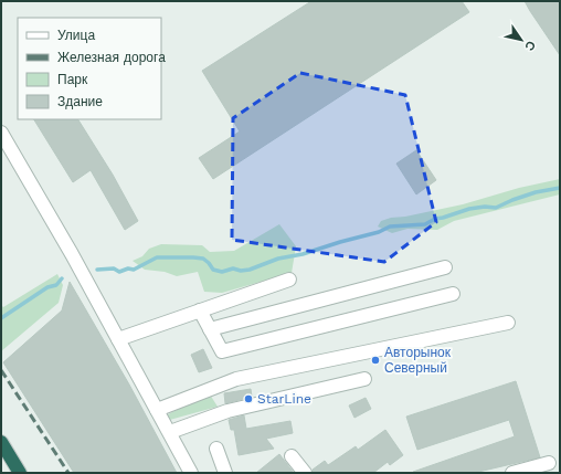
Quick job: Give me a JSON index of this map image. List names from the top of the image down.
{
  "places": ["Авторынок Северный", "StarLine"],
  "legend": [
    "Улица",
    "Железная дорога",
    "Парк",
    "Здание"
  ],
  "north": "bottom right"
}
